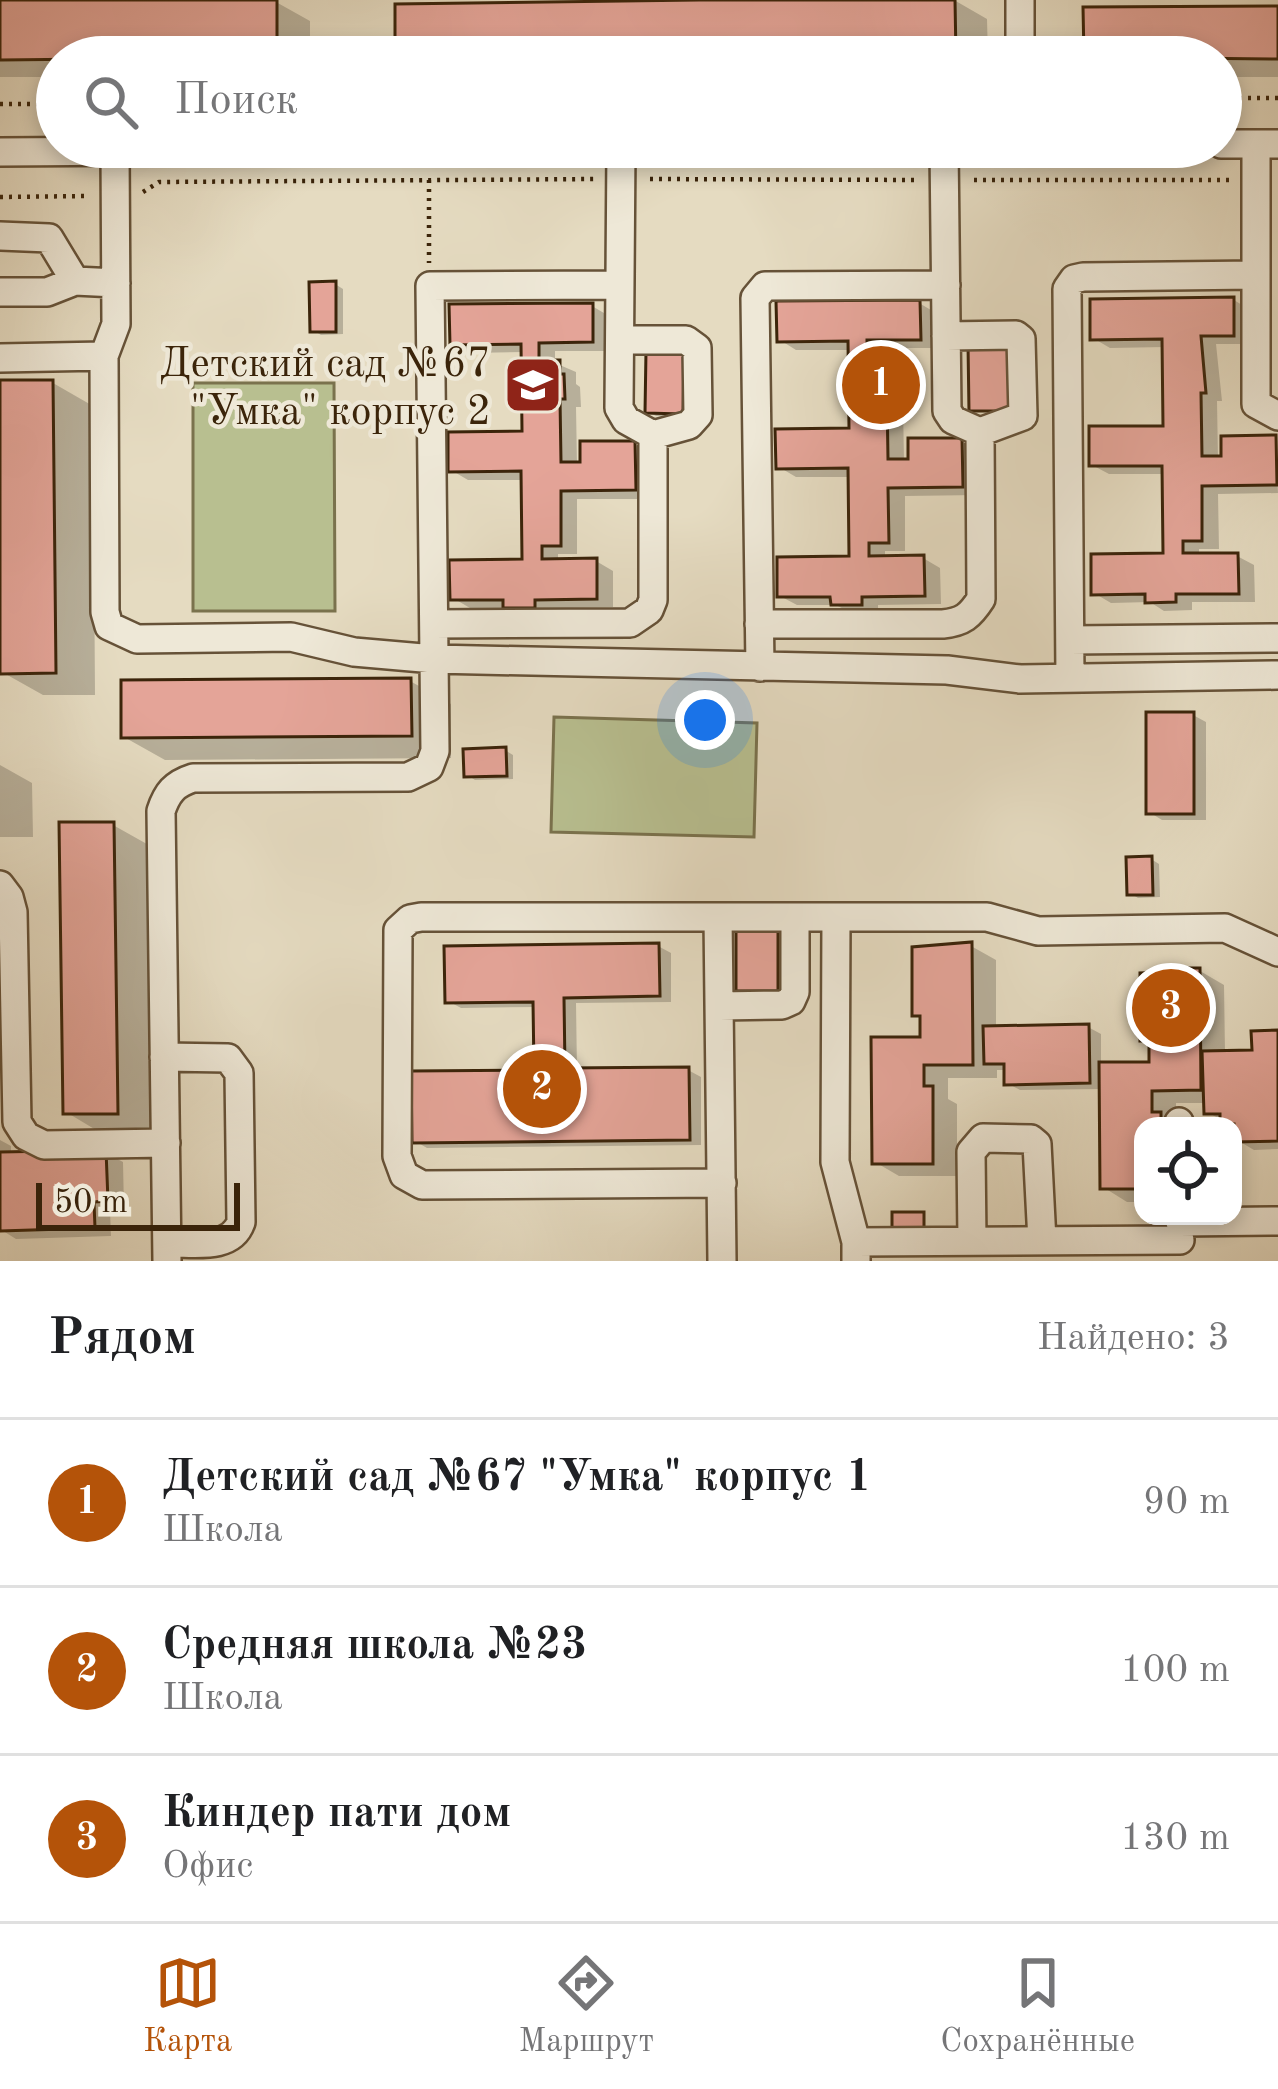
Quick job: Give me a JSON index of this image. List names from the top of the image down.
{
  "places": {
    "school or university": ["Детский сад №67 \"Умка\" корпус 2"]
  },
  "scale_bar": "50 m",
  "page": {
    "search": "Поиск",
    "pins": ["1", "3", "2"],
    "scale": "50 m",
    "heading": ["Рядом", "Найдено: 3"],
    "list": [
      {
        "mark": "1",
        "name": "Детский сад №67 \"Умка\" корпус 1",
        "note": "Школа",
        "value": "90 m"
      },
      {
        "mark": "2",
        "name": "Средняя школа №23",
        "note": "Школа",
        "value": "100 m"
      },
      {
        "mark": "3",
        "name": "Киндер пати дом",
        "note": "Офис",
        "value": "130 m"
      }
    ],
    "nav": ["Карта", "Маршрут", "Сохранённые"]
  }
}
